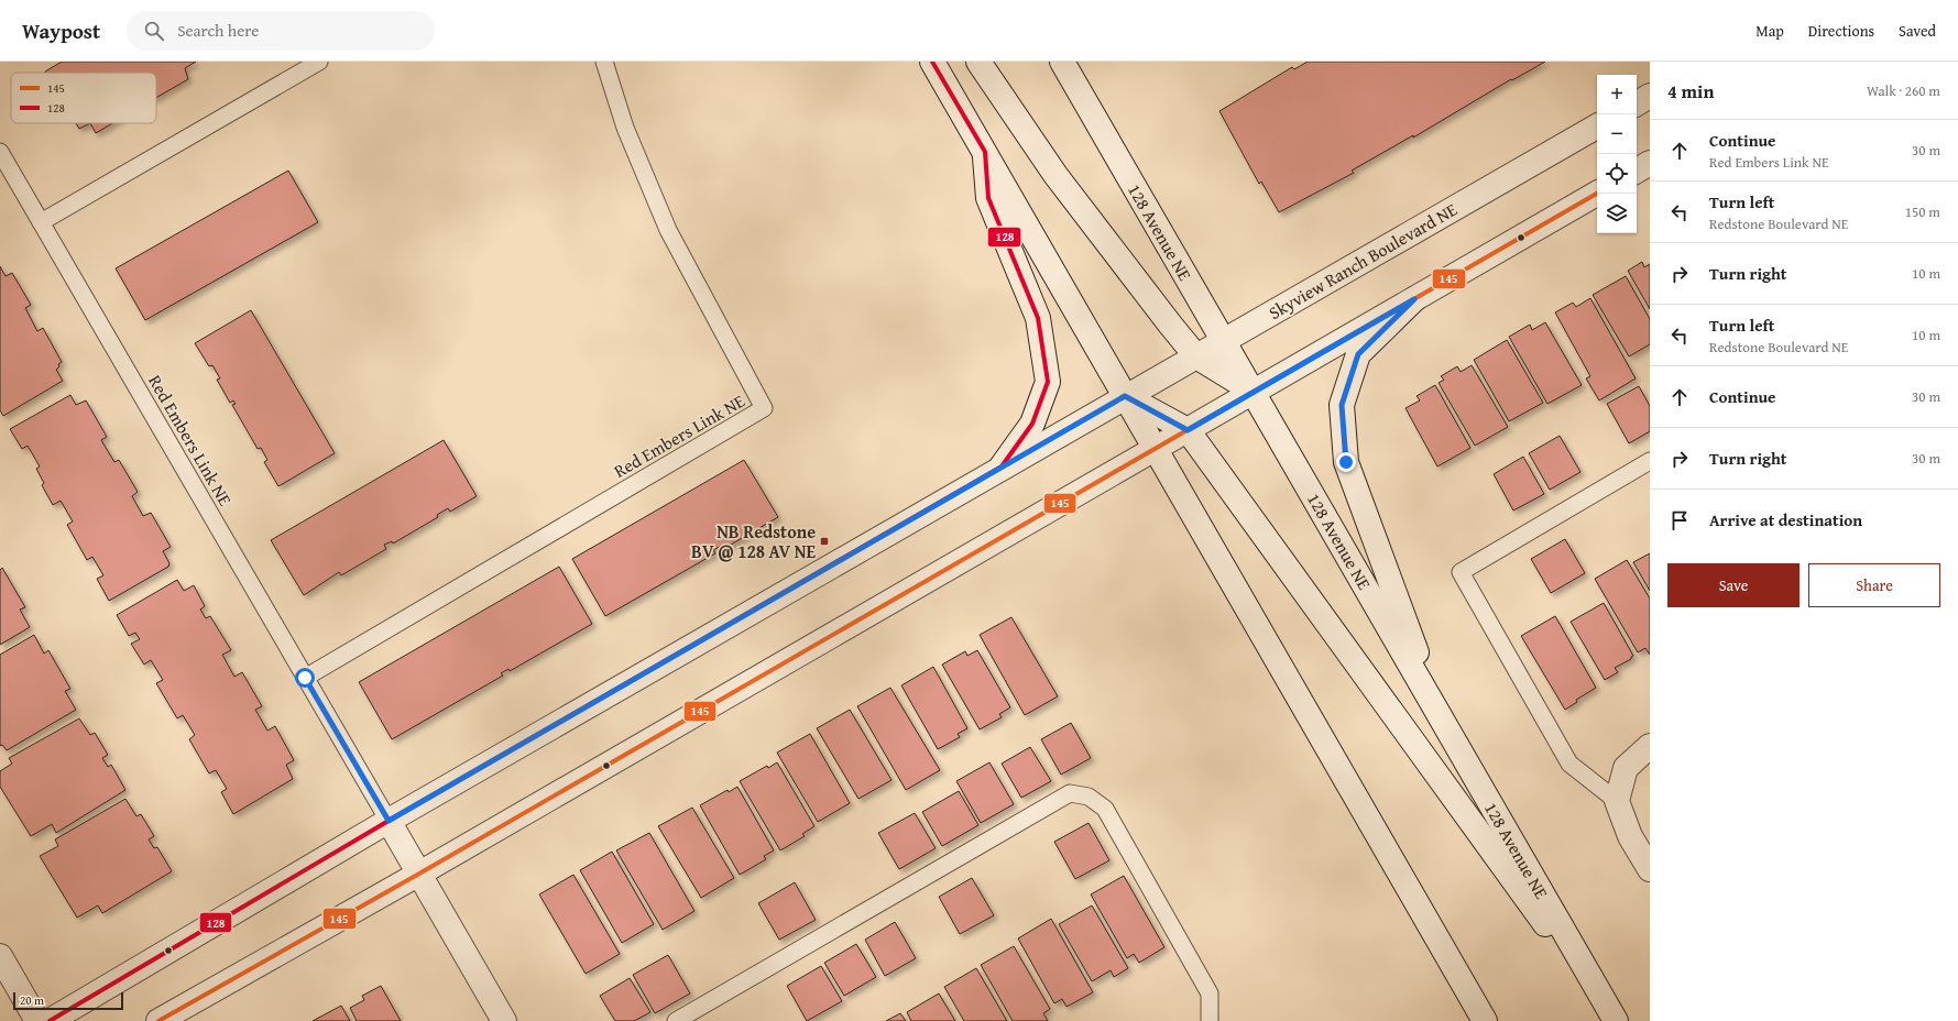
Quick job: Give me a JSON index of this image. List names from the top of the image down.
{
  "streets": {
    "main road": ["128 Avenue NE", "Skyview Ranch Boulevard NE"],
    "lane": ["Red Embers Link NE"]
  },
  "crossings": [
    ["128 Avenue NE", "Skyview Ranch Boulevard NE"],
    ["Skyview Ranch Boulevard NE", "Red Embers Link NE"]
  ],
  "places": {
    "transit": ["NB Redstone BV @ 128 AV NE"]
  },
  "lines": ["transit line 128", "transit line 145"],
  "legend": ["145", "128"],
  "scale_bar": "20 m",
  "page": {
    "header": "Waypost",
    "search": "Search here",
    "nav": ["Map", "Directions", "Saved"],
    "heading": ["4 min", "Walk · 260 m"],
    "map_buttons": ["+", "−"],
    "list": [
      ["Continue", "Red Embers Link NE", "30 m"],
      ["Turn left", "Redstone Boulevard NE", "150 m"],
      ["Turn right", "10 m"],
      ["Turn left", "Redstone Boulevard NE", "10 m"],
      ["Continue", "30 m"],
      ["Turn right", "30 m"],
      "Arrive at destination"
    ],
    "buttons": ["Save", "Share"],
    "scale": "20 m"
  }
}
